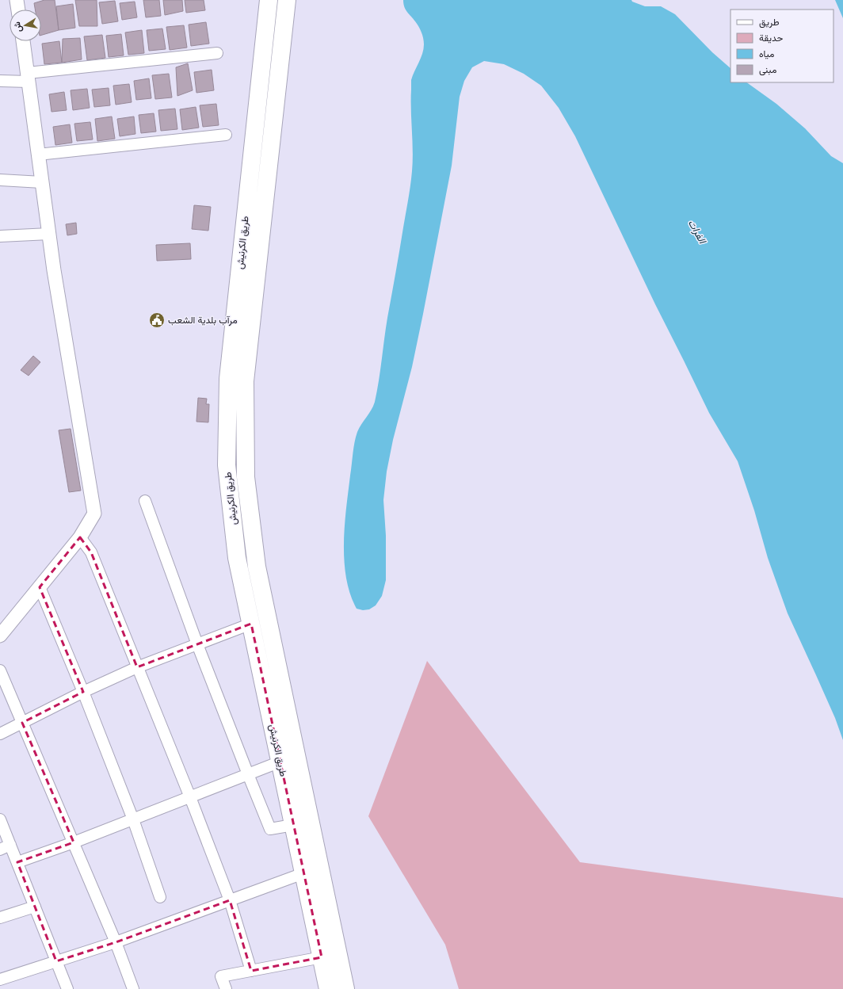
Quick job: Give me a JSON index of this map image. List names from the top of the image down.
{
  "streets": {
    "main road": ["طريق الكرنيش"]
  },
  "water": ["الفرات"],
  "places": {
    "public building": ["مرآب بلدية الشعب"]
  },
  "legend": [
    "طريق",
    "حديقة",
    "مياه",
    "مبنى"
  ],
  "north": "left"
}
